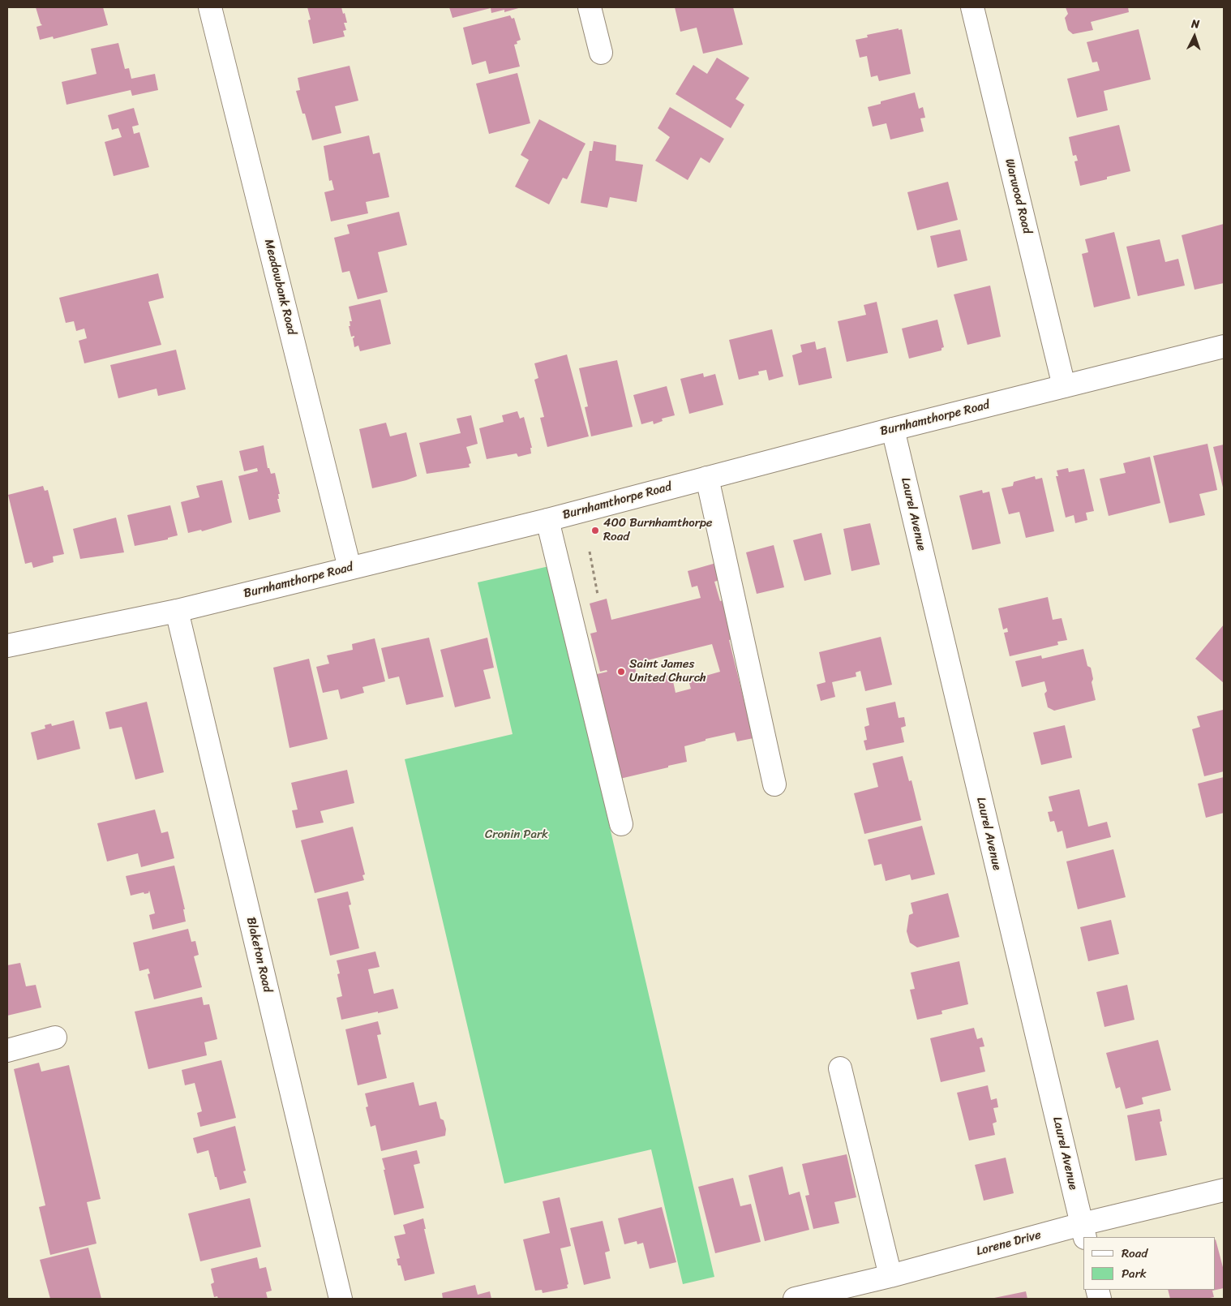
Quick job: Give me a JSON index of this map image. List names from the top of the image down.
{
  "streets": {
    "street": [
      "Warwood Road",
      "Meadowbank Road",
      "Burnhamthorpe Road",
      "Laurel Avenue",
      "Blaketon Road",
      "Lorene Drive"
    ]
  },
  "crossings": [
    ["Warwood Road", "Burnhamthorpe Road"],
    ["Meadowbank Road", "Burnhamthorpe Road"],
    ["Burnhamthorpe Road", "Laurel Avenue"],
    ["Burnhamthorpe Road", "Blaketon Road"],
    ["Laurel Avenue", "Lorene Drive"]
  ],
  "parks": ["Cronin Park"],
  "places": ["400 Burnhamthorpe Road", "Saint James United Church"],
  "legend": ["Road", "Park"],
  "north": "top"
}
